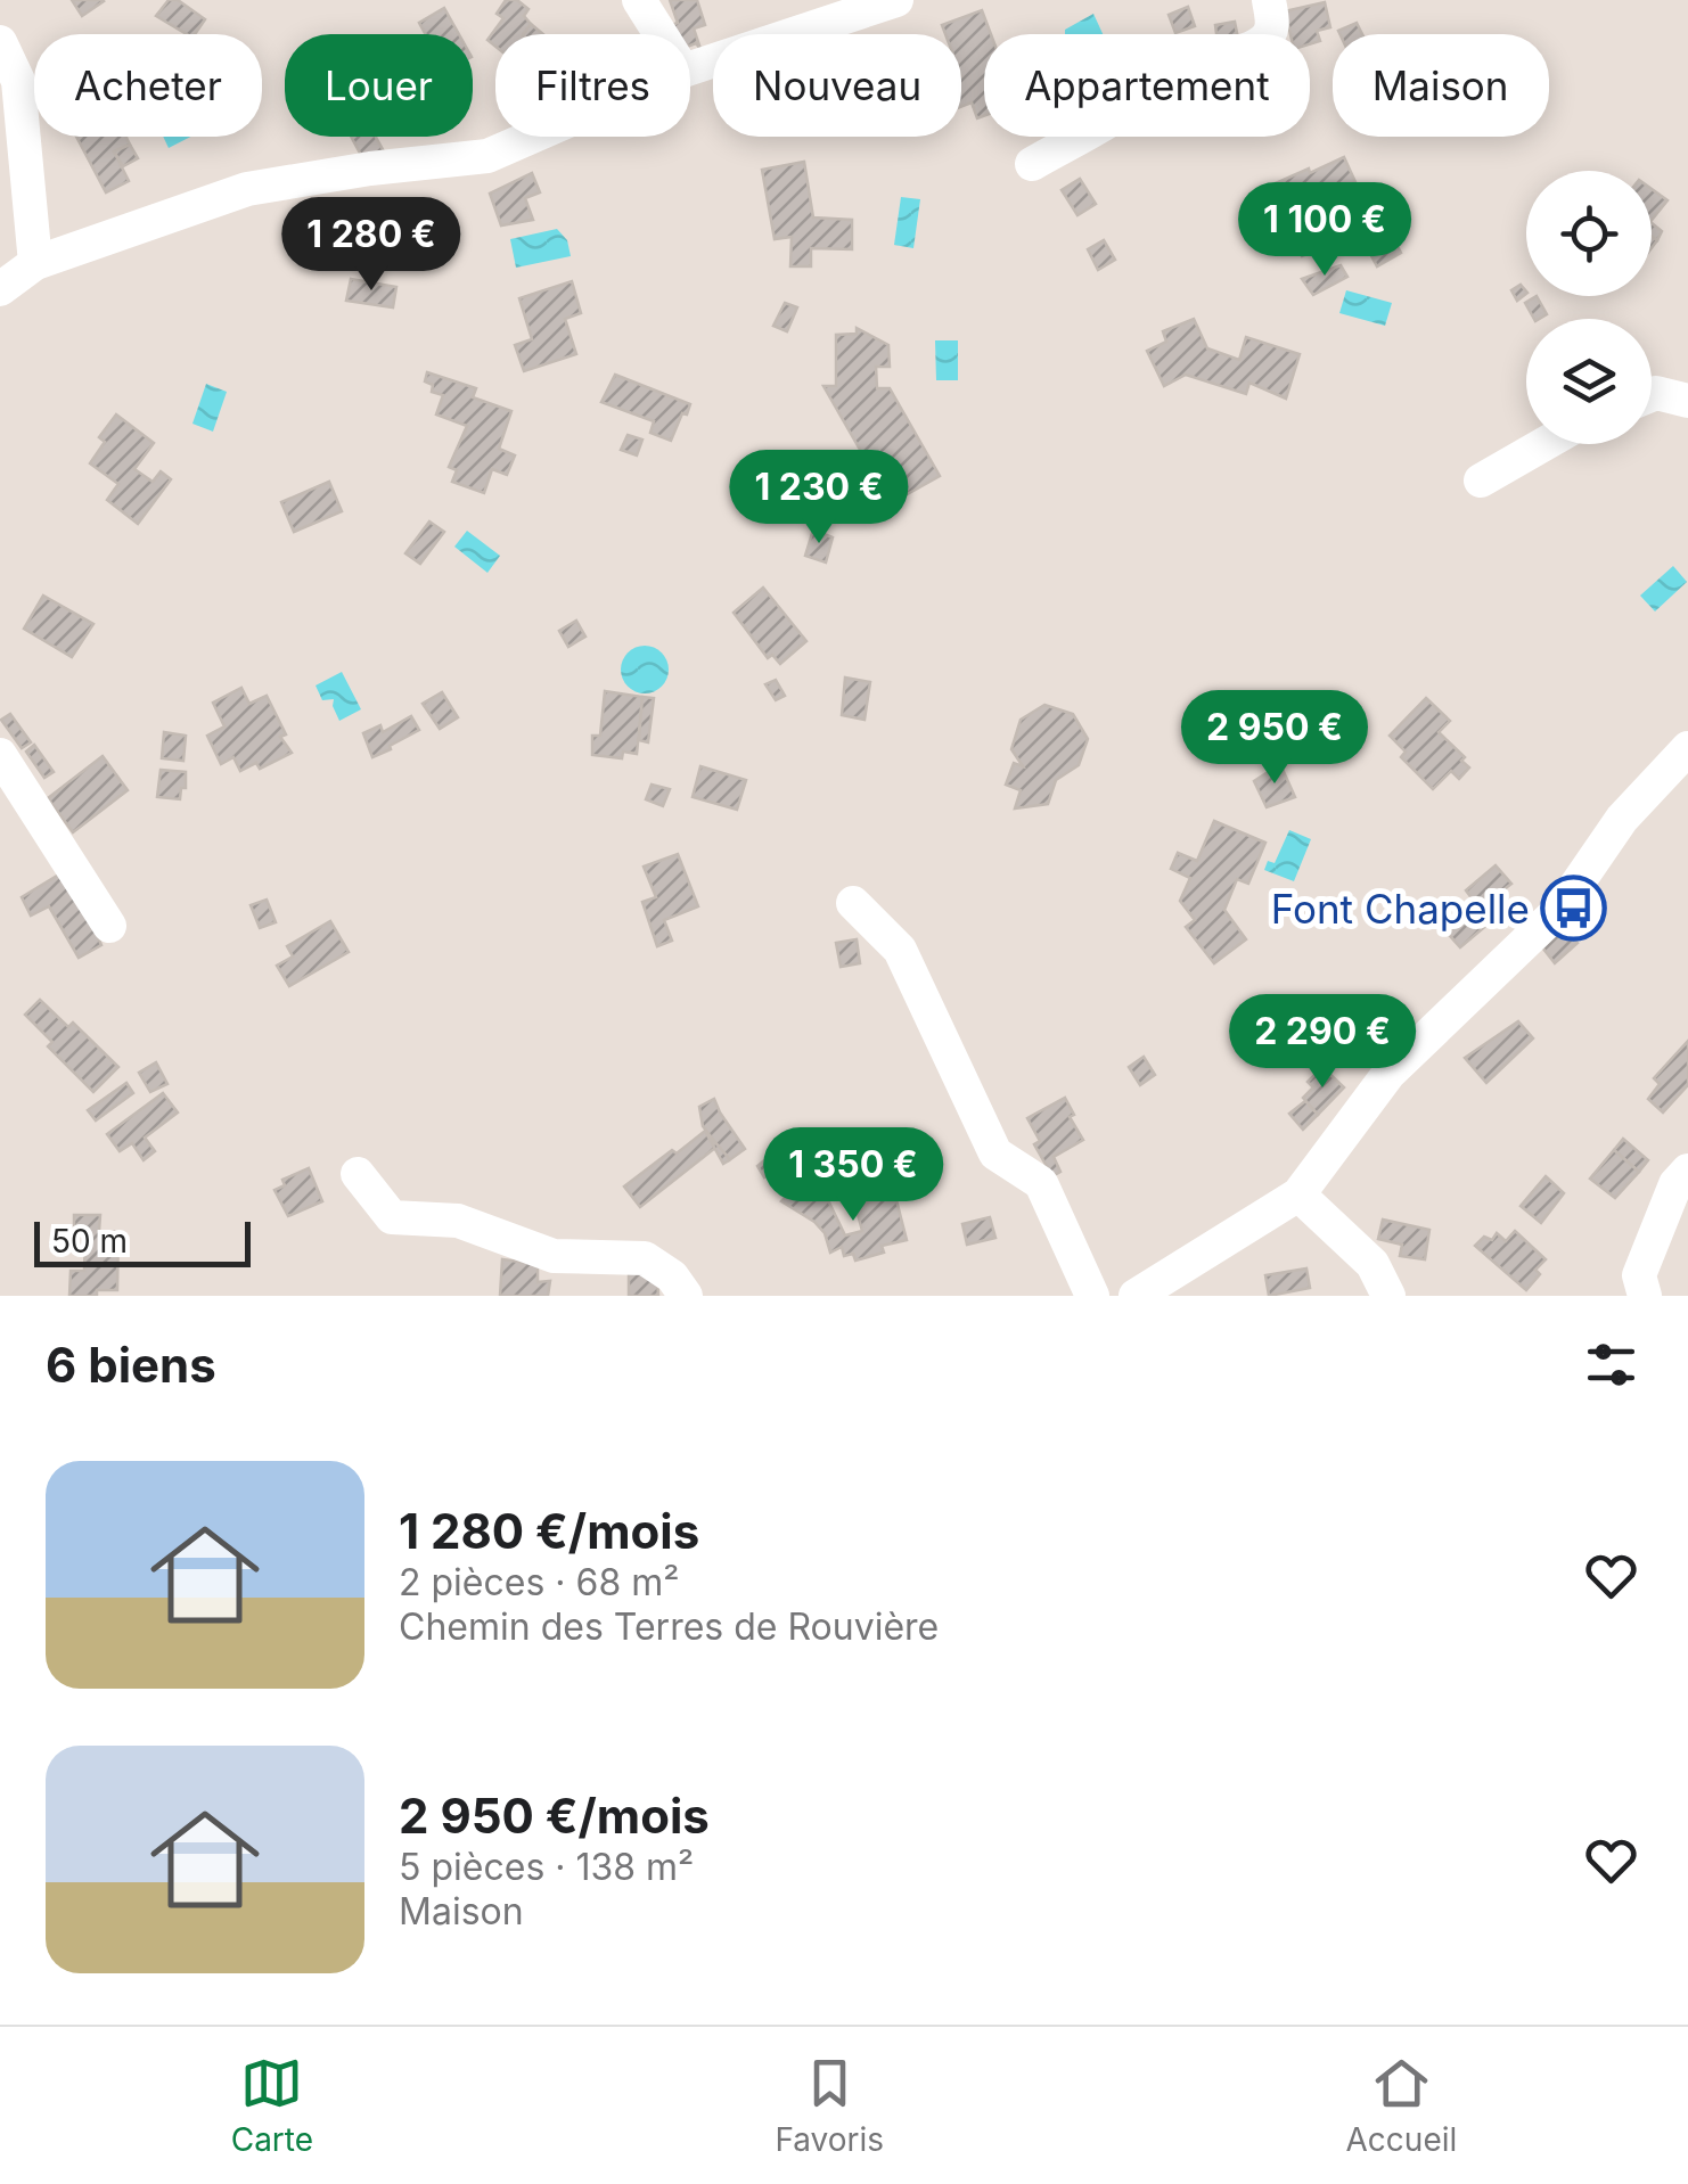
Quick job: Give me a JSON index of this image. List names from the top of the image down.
{
  "places": {
    "bus stop": ["Font Chapelle"]
  },
  "scale_bar": "50 m",
  "page": {
    "chip": [
      "Acheter",
      "Louer",
      "Filtres",
      "Nouveau",
      "Appartement",
      "Maison"
    ],
    "price": [
      "1 100 €",
      "1 280 €",
      "1 230 €",
      "2 950 €",
      "2 290 €",
      "1 350 €"
    ],
    "scale": "50 m",
    "heading": "6 biens",
    "list": [
      {
        "name": "1 280 €/mois",
        "note": "2 pièces · 68 m² · Chemin des Terres de Rouvière"
      },
      {
        "name": "2 950 €/mois",
        "note": "5 pièces · 138 m² · Maison"
      }
    ],
    "tabs": ["Carte", "Favoris", "Accueil"]
  }
}
